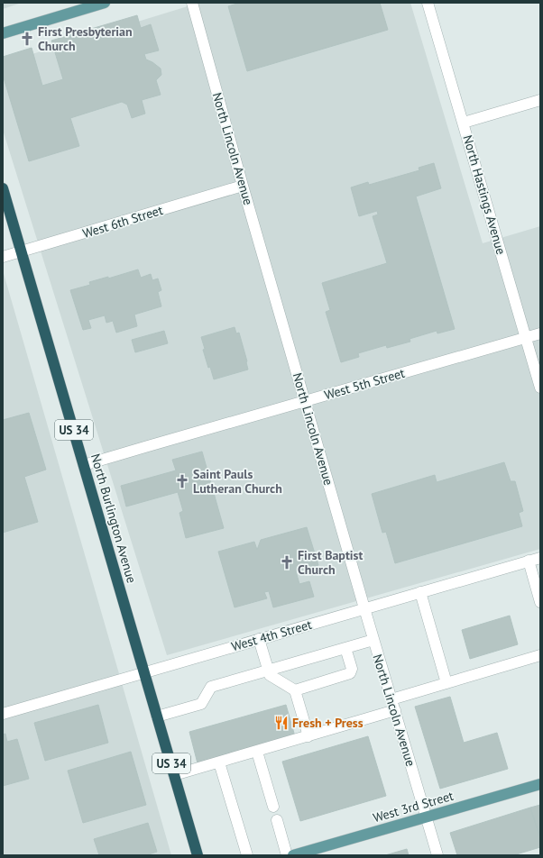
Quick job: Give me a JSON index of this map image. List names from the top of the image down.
{
  "streets": {
    "highway": ["US 34", "North Burlington Avenue"],
    "main road": ["West 3rd Street"],
    "street": [
      "North Lincoln Avenue",
      "North Hastings Avenue",
      "West 6th Street",
      "West 5th Street",
      "West 4th Street"
    ]
  },
  "crossings": [
    ["North Lincoln Avenue", "West 6th Street"],
    ["North Lincoln Avenue", "West 5th Street"],
    ["North Lincoln Avenue", "West 4th Street"],
    ["North Lincoln Avenue", "West 3rd Street"],
    ["North Hastings Avenue", "West 5th Street"],
    ["West 6th Street", "North Burlington Avenue"],
    ["West 5th Street", "North Burlington Avenue"],
    ["North Burlington Avenue", "West 4th Street"]
  ],
  "places": {
    "church": ["First Presbyterian Church", "Saint Pauls Lutheran Church", "First Baptist Church"],
    "restaurant": ["Fresh + Press"]
  }
}
